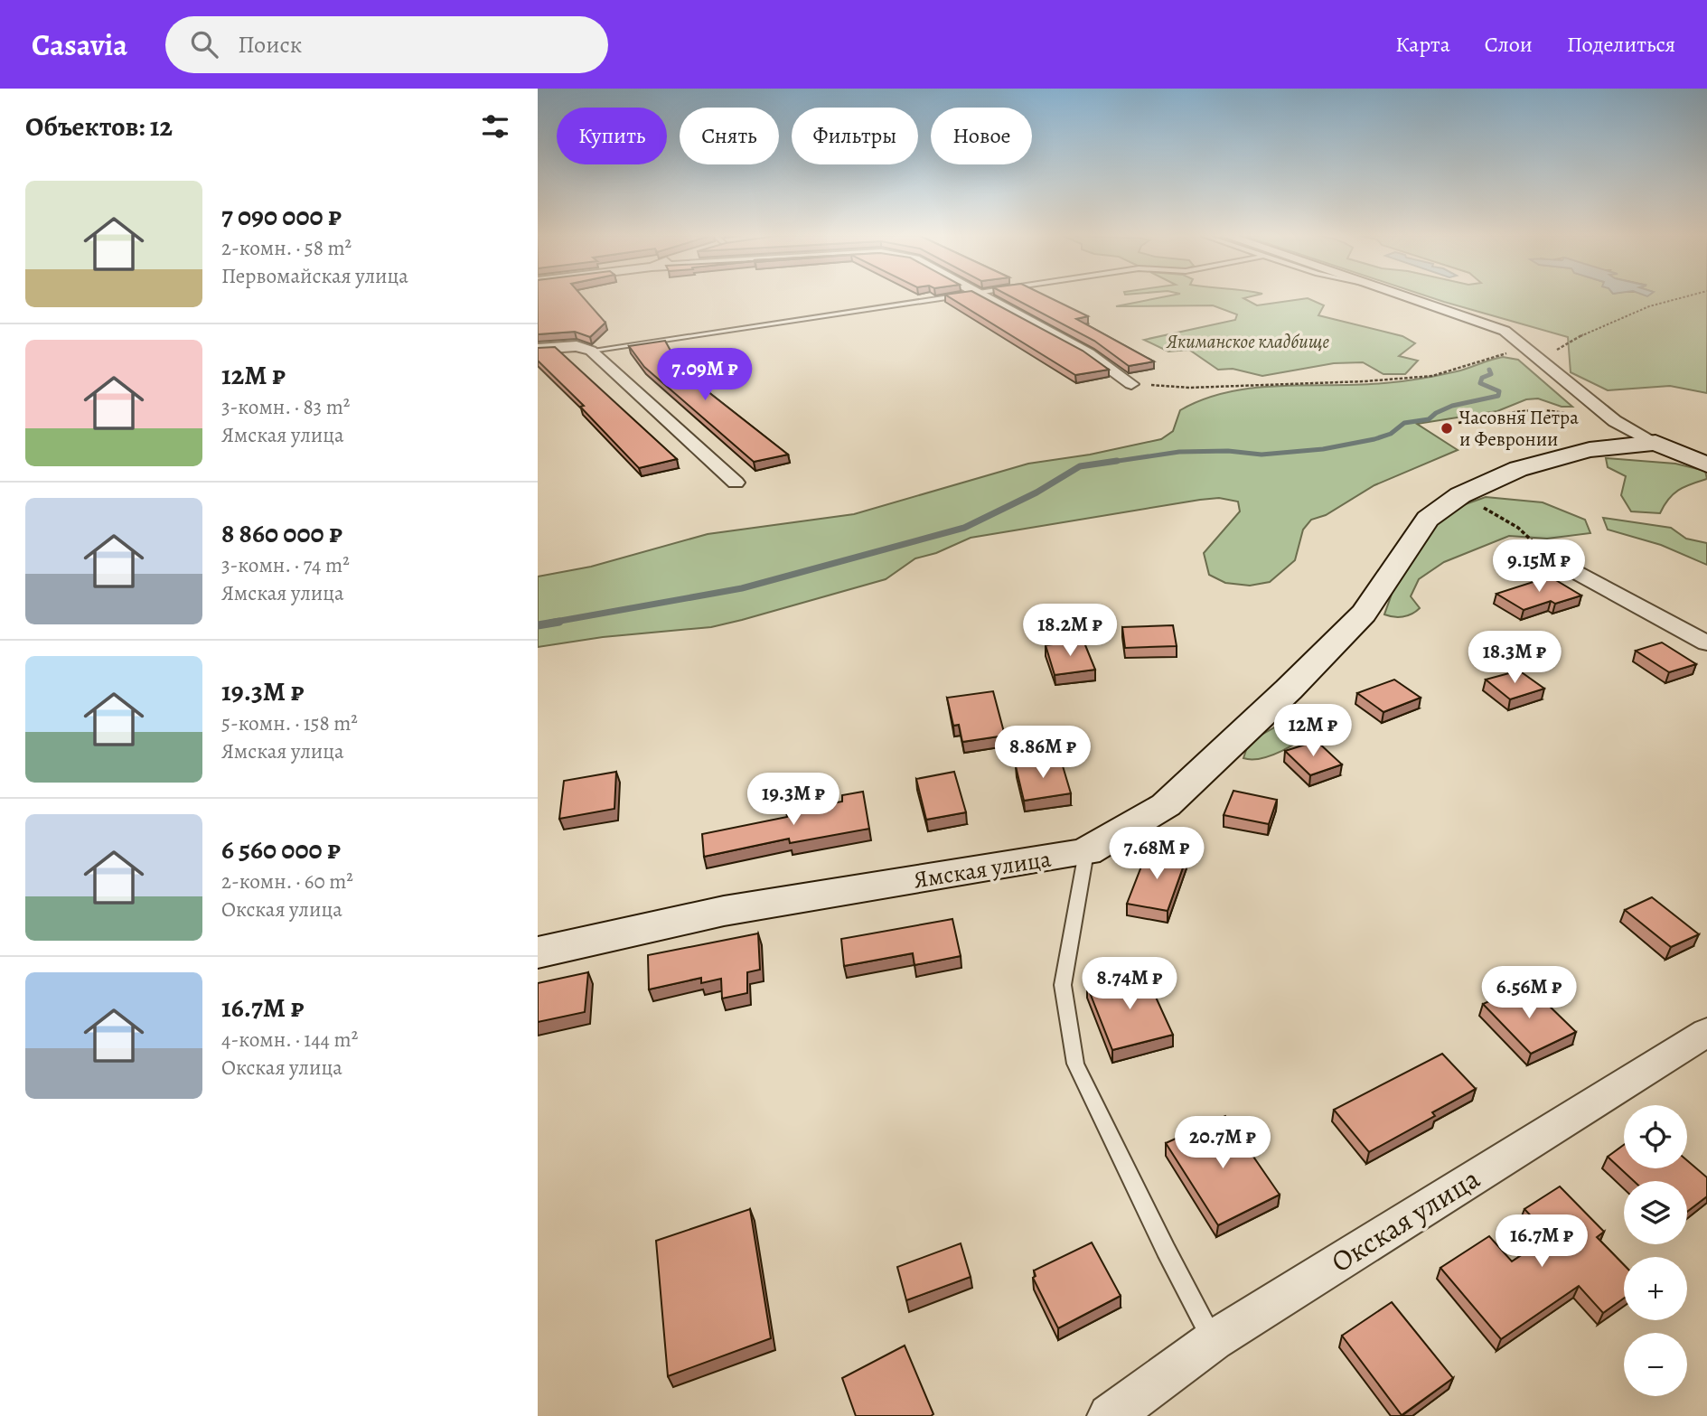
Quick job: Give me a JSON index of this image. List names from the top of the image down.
{
  "streets": {
    "street": ["Ямская улица", "Окская улица"]
  },
  "parks": ["Якиманское кладбище"],
  "places": ["Часовня Петра и Февронии"],
  "page": {
    "header": "Casavia",
    "search": "Поиск",
    "nav": ["Карта", "Слои", "Поделиться"],
    "heading": "Объектов: 12",
    "chip": [
      "Купить",
      "Снять",
      "Фильтры",
      "Новое"
    ],
    "list": [
      {
        "name": "7 090 000 ₽",
        "note": "2-комн. · 58 m² · Первомайская улица"
      },
      {
        "name": "12M ₽",
        "note": "3-комн. · 83 m² · Ямская улица"
      },
      {
        "name": "8 860 000 ₽",
        "note": "3-комн. · 74 m² · Ямская улица"
      },
      {
        "name": "19.3M ₽",
        "note": "5-комн. · 158 m² · Ямская улица"
      },
      {
        "name": "6 560 000 ₽",
        "note": "2-комн. · 60 m² · Окская улица"
      },
      {
        "name": "16.7M ₽",
        "note": "4-комн. · 144 m² · Окская улица"
      }
    ],
    "price": [
      "7.09M ₽",
      "9.15M ₽",
      "18.2M ₽",
      "18.3M ₽",
      "12M ₽",
      "8.86M ₽",
      "19.3M ₽",
      "7.68M ₽",
      "8.74M ₽",
      "6.56M ₽",
      "20.7M ₽",
      "16.7M ₽"
    ],
    "map_buttons": ["+", "−"]
  }
}
